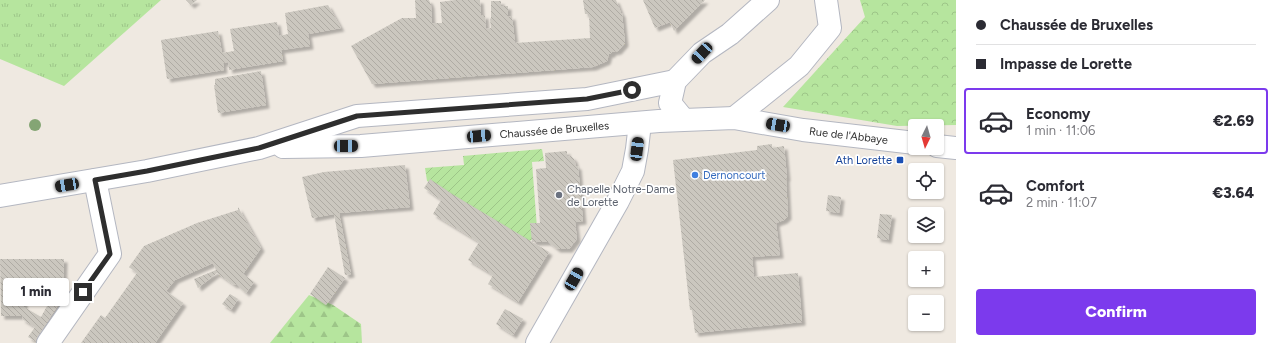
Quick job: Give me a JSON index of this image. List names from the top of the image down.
{
  "streets": {
    "street": ["Chaussée de Bruxelles", "Rue de l'Abbaye"]
  },
  "crossings": [
    ["Chaussée de Bruxelles", "Rue de l'Abbaye"]
  ],
  "places": {
    "transit": ["Ath Lorette"],
    "other": ["Dernoncourt", "Chapelle Notre-Dame de Lorette"]
  },
  "north": "bottom",
  "page": {
    "banner": ["Chaussée de Bruxelles", "Impasse de Lorette"],
    "list": [
      {
        "name": "Economy",
        "note": "1 min · 11:06",
        "value": "€2.69"
      },
      {
        "name": "Comfort",
        "note": "2 min · 11:07",
        "value": "€3.64"
      }
    ],
    "map_buttons": ["+", "−"],
    "bubble": "1 min",
    "buttons": "Confirm"
  }
}
